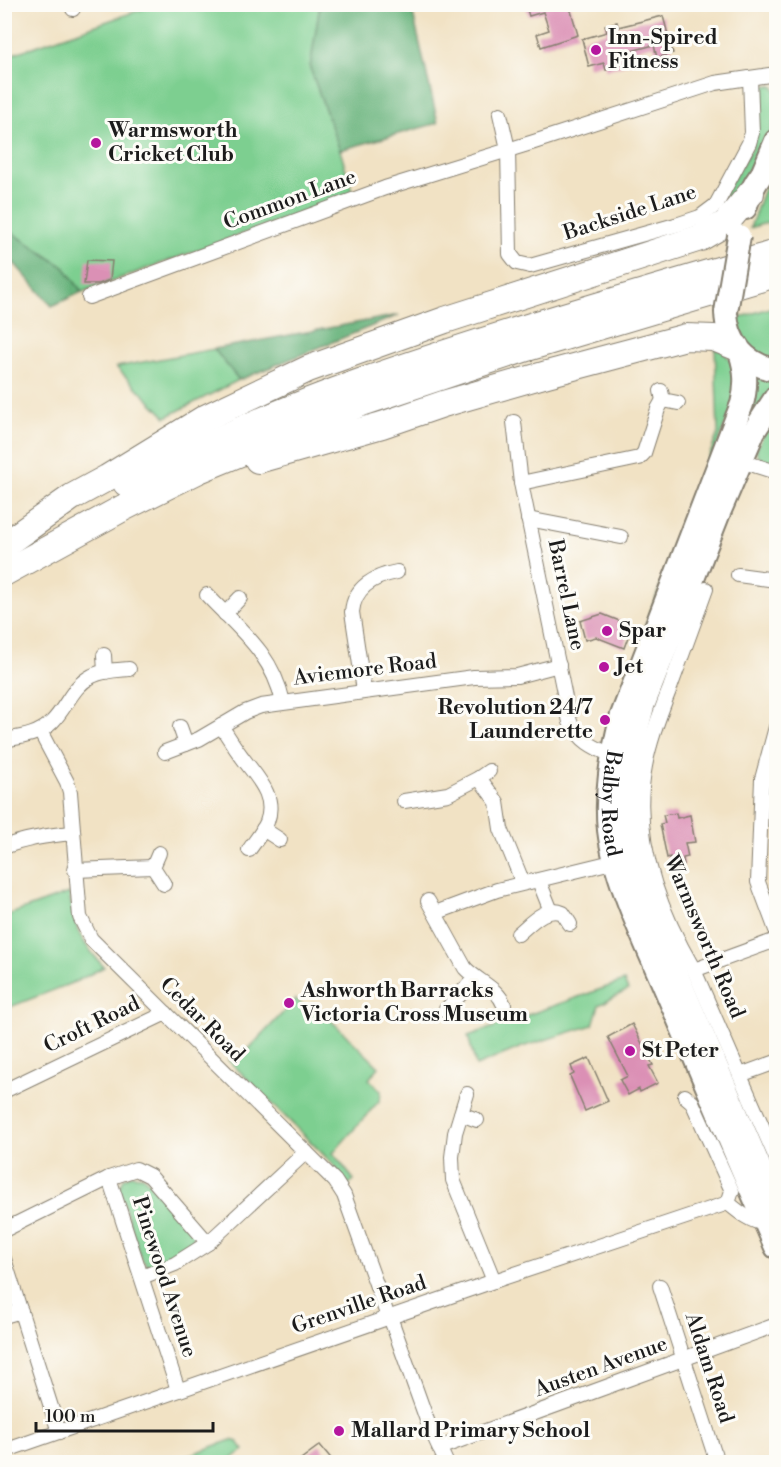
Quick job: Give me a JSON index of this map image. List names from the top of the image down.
{
  "streets": {
    "main road": ["Balby Road"],
    "street": [
      "Common Lane",
      "Backside Lane",
      "Barrel Lane",
      "Aviemore Road",
      "Warmsworth Road",
      "Cedar Road",
      "Croft Road",
      "Pinewood Avenue",
      "Grenville Road",
      "Austen Avenue",
      "Aldam Road"
    ]
  },
  "crossings": [
    ["Common Lane", "Backside Lane"],
    ["Barrel Lane", "Aviemore Road"],
    ["Barrel Lane", "Balby Road"],
    ["Cedar Road", "Croft Road"],
    ["Cedar Road", "Grenville Road"],
    ["Cedar Road", "Austen Avenue"],
    ["Pinewood Avenue", "Grenville Road"],
    ["Austen Avenue", "Aldam Road"]
  ],
  "places": [
    "Inn-Spired Fitness",
    "Warmsworth Cricket Club",
    "Spar",
    "Jet",
    "Revolution 24/7 Launderette",
    "Ashworth Barracks Victoria Cross Museum",
    "St Peter",
    "Mallard Primary School"
  ],
  "scale_bar": "100 m"
}
